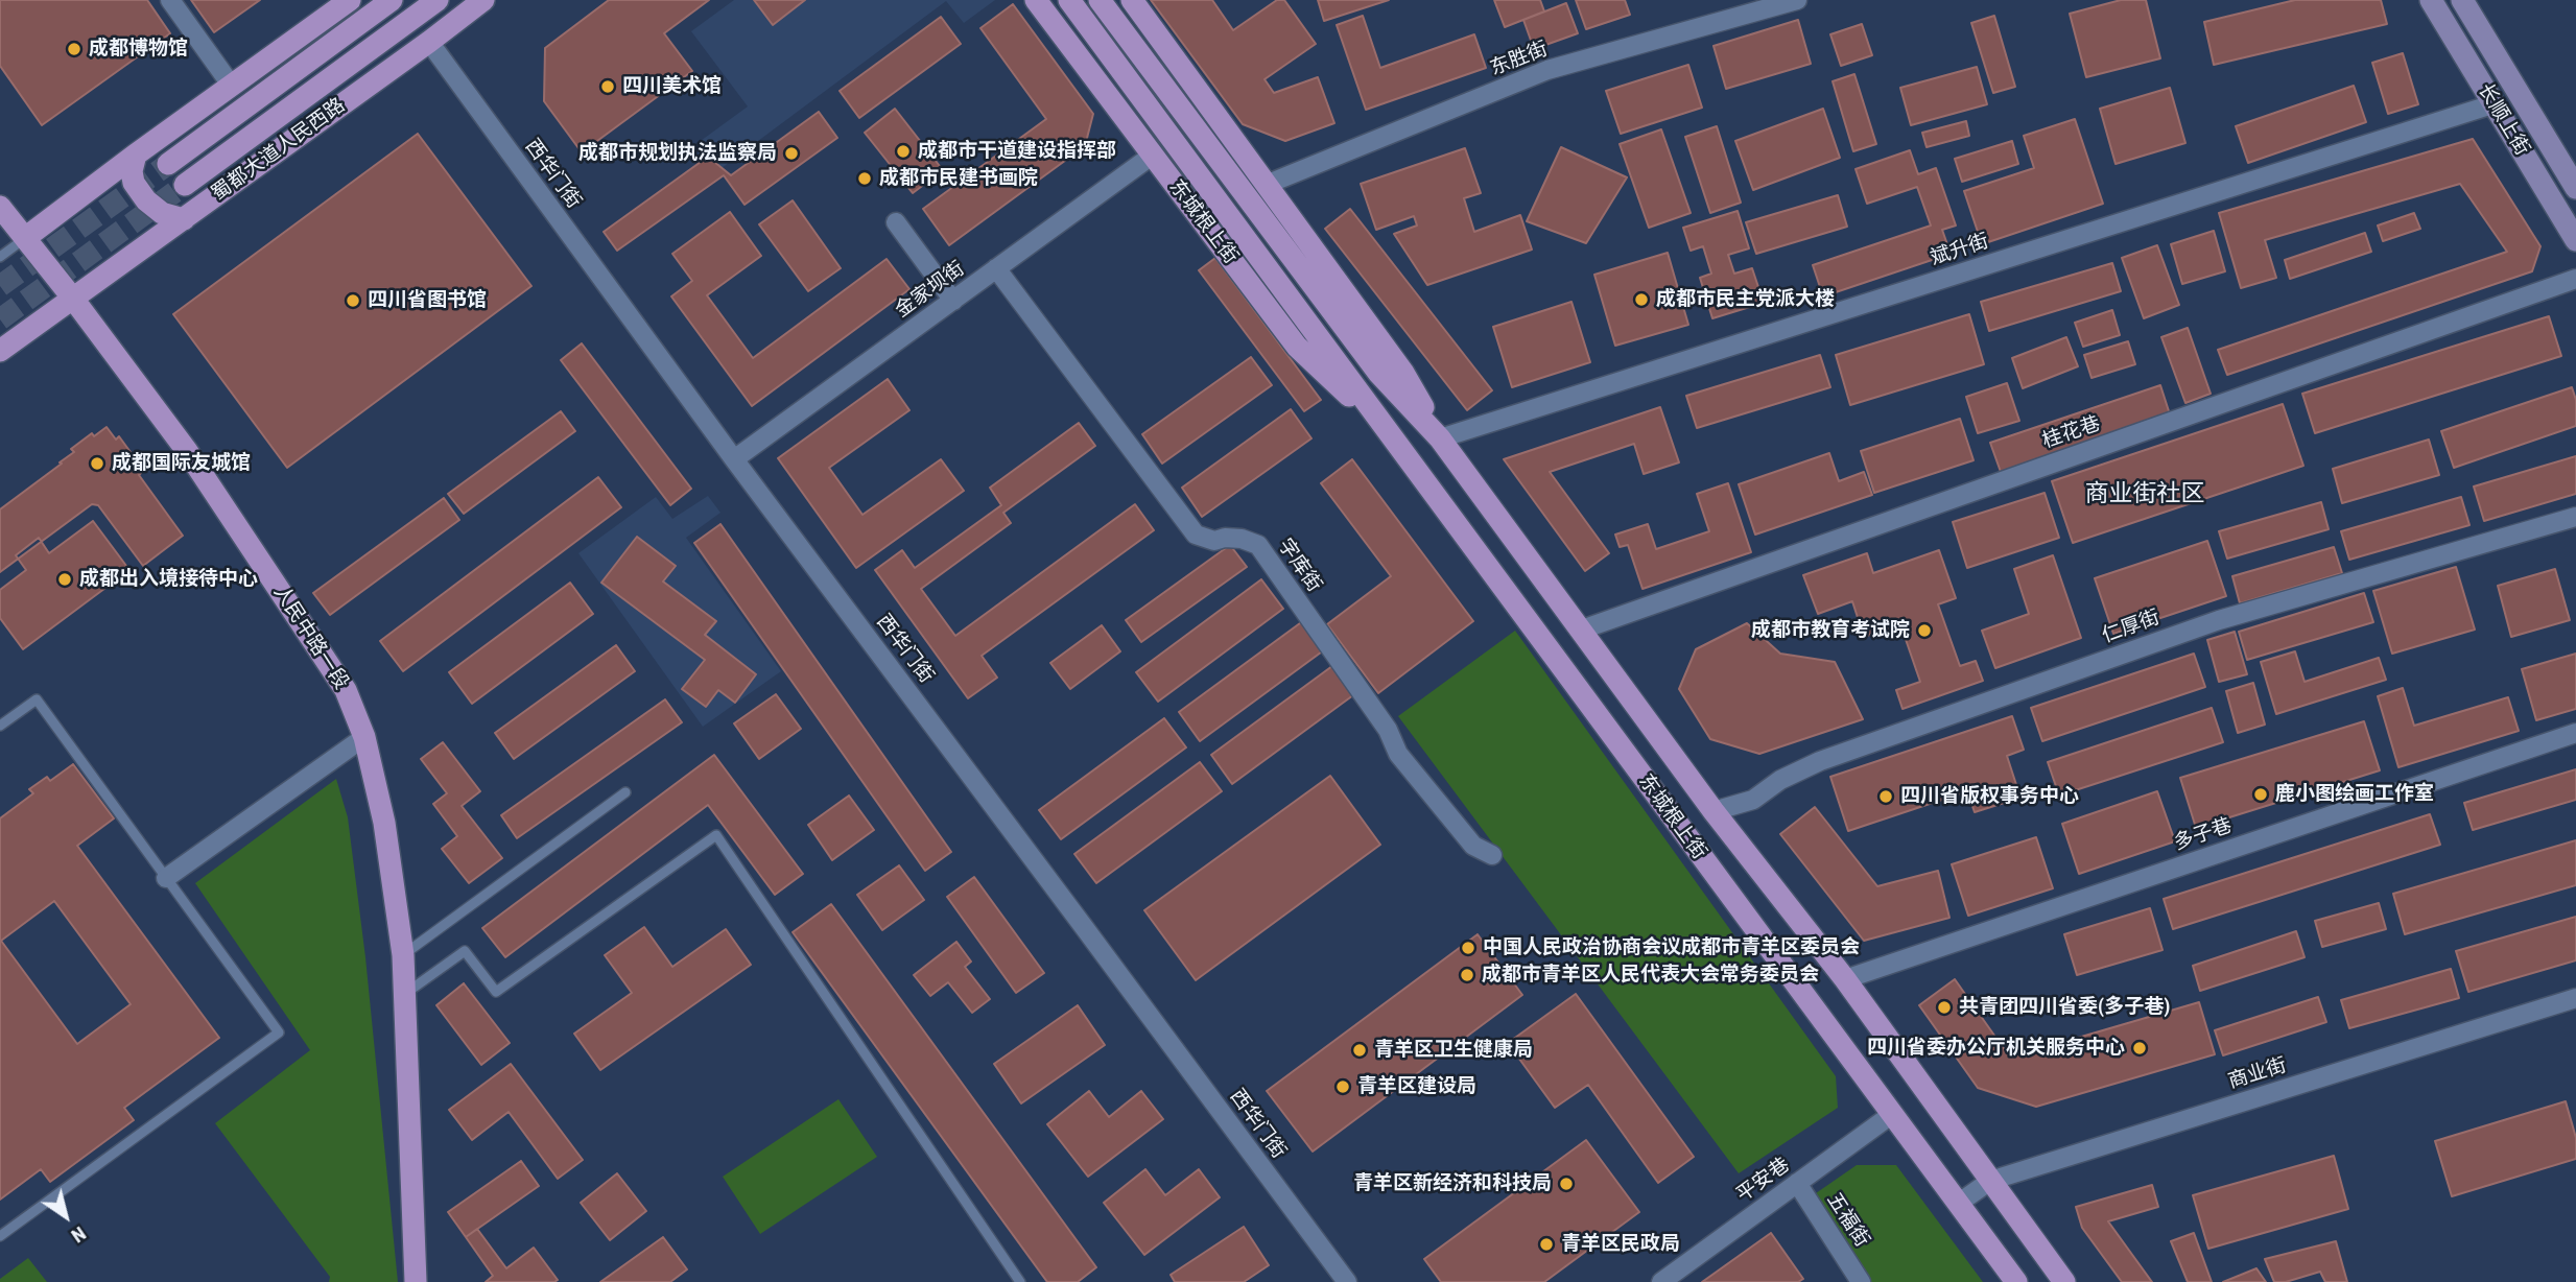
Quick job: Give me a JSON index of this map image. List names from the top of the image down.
{
  "streets": {
    "main road": [
      "长顺上街",
      "蜀都大道人民西路",
      "东城根上街",
      "人民中路一段"
    ],
    "street": [
      "东胜街",
      "西华门街",
      "斌升街",
      "金家坝街",
      "桂花巷",
      "字库街",
      "仁厚街",
      "多子巷",
      "商业街",
      "平安巷",
      "五福街"
    ]
  },
  "crossings": [
    ["东胜街", "东城根上街"],
    ["长顺上街", "斌升街"],
    ["蜀都大道人民西路", "西华门街"],
    ["蜀都大道人民西路", "人民中路一段"],
    ["西华门街", "金家坝街"],
    ["东城根上街", "斌升街"],
    ["东城根上街", "金家坝街"],
    ["东城根上街", "桂花巷"],
    ["东城根上街", "仁厚街"],
    ["东城根上街", "多子巷"],
    ["东城根上街", "商业街"],
    ["东城根上街", "平安巷"],
    ["金家坝街", "字库街"],
    ["平安巷", "五福街"]
  ],
  "districts": ["商业街社区"],
  "places": [
    "成都博物馆",
    "四川美术馆",
    "成都市干道建设指挥部",
    "成都市规划执法监察局",
    "成都市民建书画院",
    "成都市民主党派大楼",
    "四川省图书馆",
    "成都国际友城馆",
    "成都出入境接待中心",
    "成都市教育考试院",
    "鹿小图绘画工作室",
    "四川省版权事务中心",
    "中国人民政治协商会议成都市青羊区委员会",
    "成都市青羊区人民代表大会常务委员会",
    "共青团四川省委(多子巷)",
    "四川省委办公厅机关服务中心",
    "青羊区卫生健康局",
    "青羊区建设局",
    "青羊区新经济和科技局",
    "青羊区民政局"
  ],
  "north": "bottom right"
}
